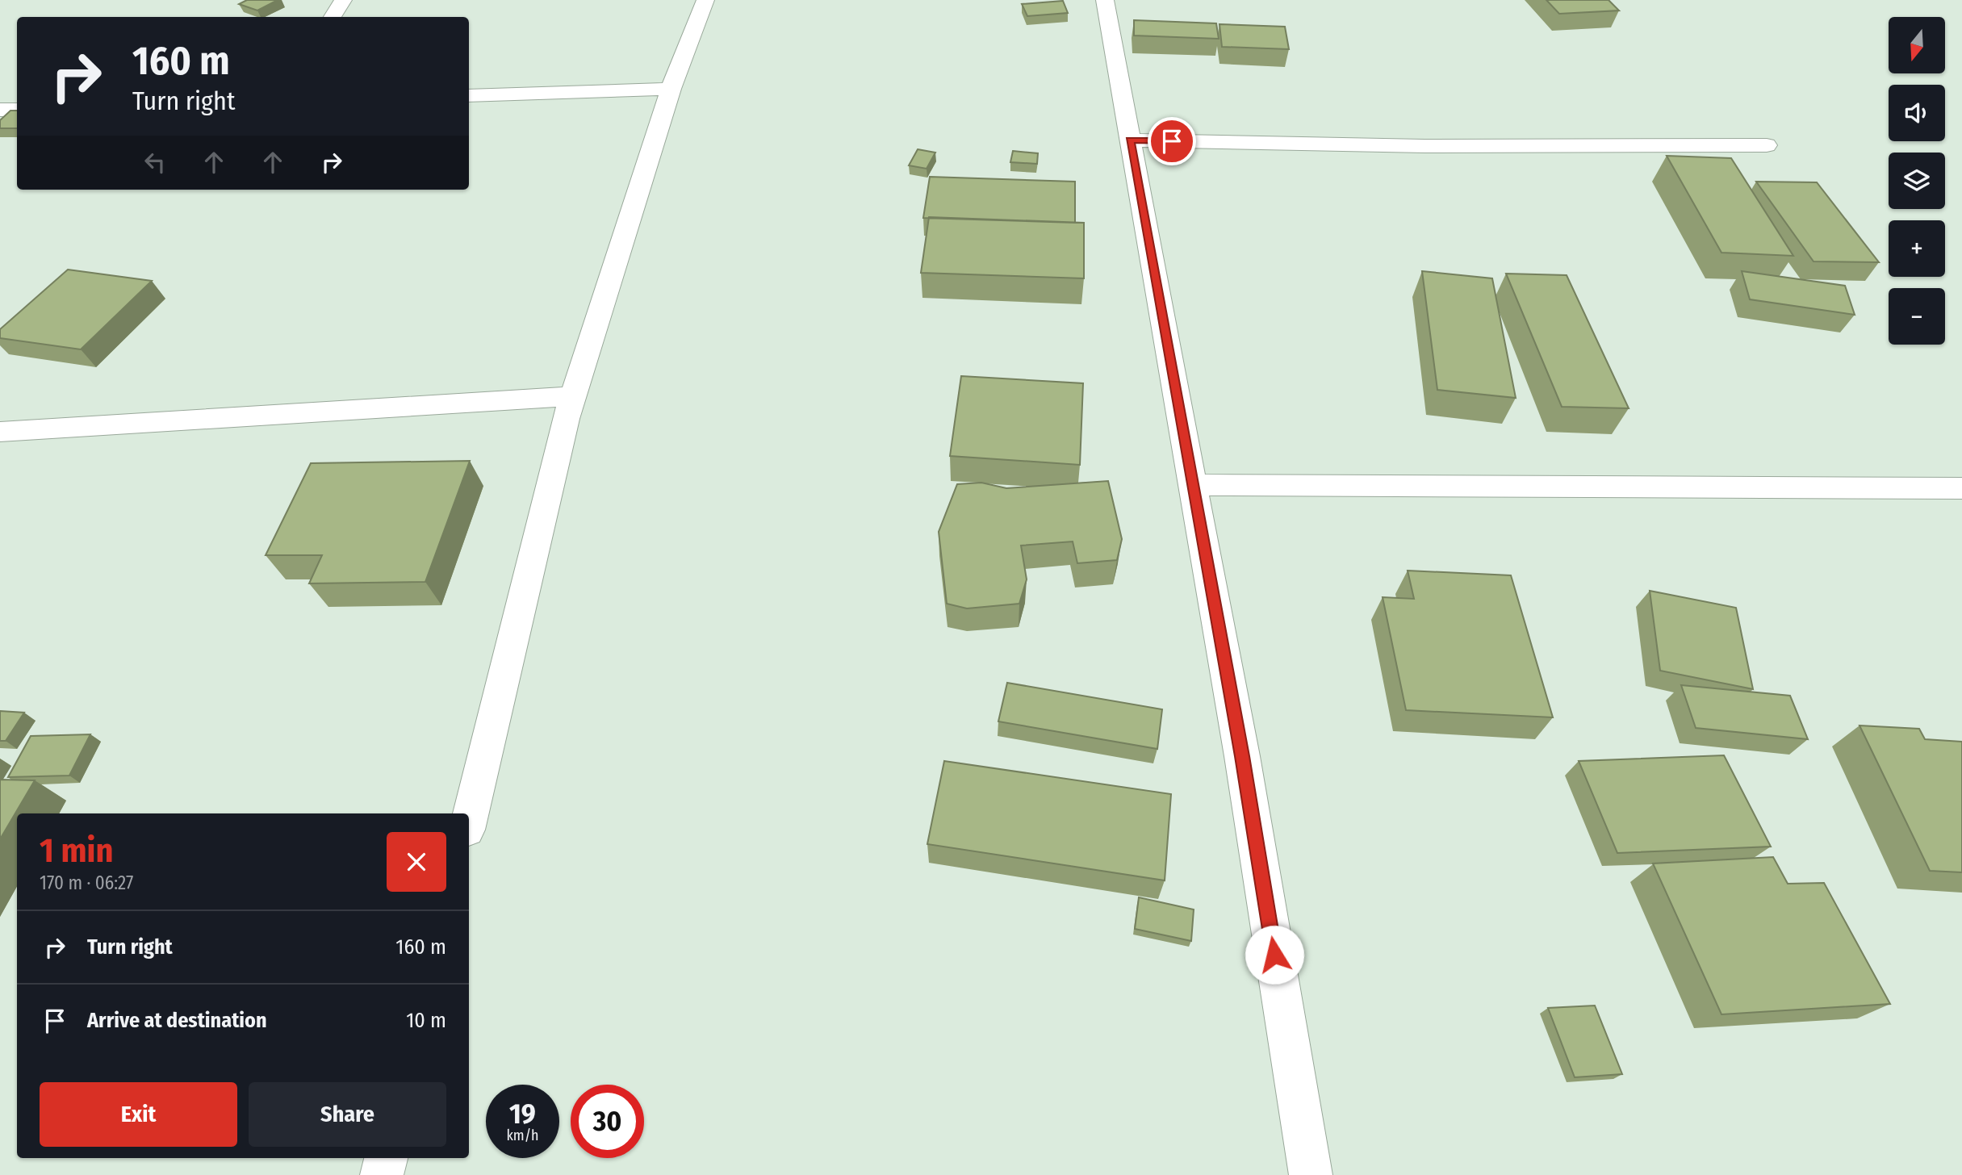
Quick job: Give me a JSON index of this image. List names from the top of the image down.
{
  "north": "bottom",
  "page": {
    "map_buttons": ["+", "−"],
    "turn": ["160 m", "Turn right"],
    "heading": ["1 min", "170 m · 06:27"],
    "list": [
      {
        "name": "Turn right",
        "value": "160 m"
      },
      {
        "name": "Arrive at destination",
        "value": "10 m"
      }
    ],
    "buttons": ["Exit", "Share"],
    "speed": "19 km/h",
    "limit": "30"
  }
}
